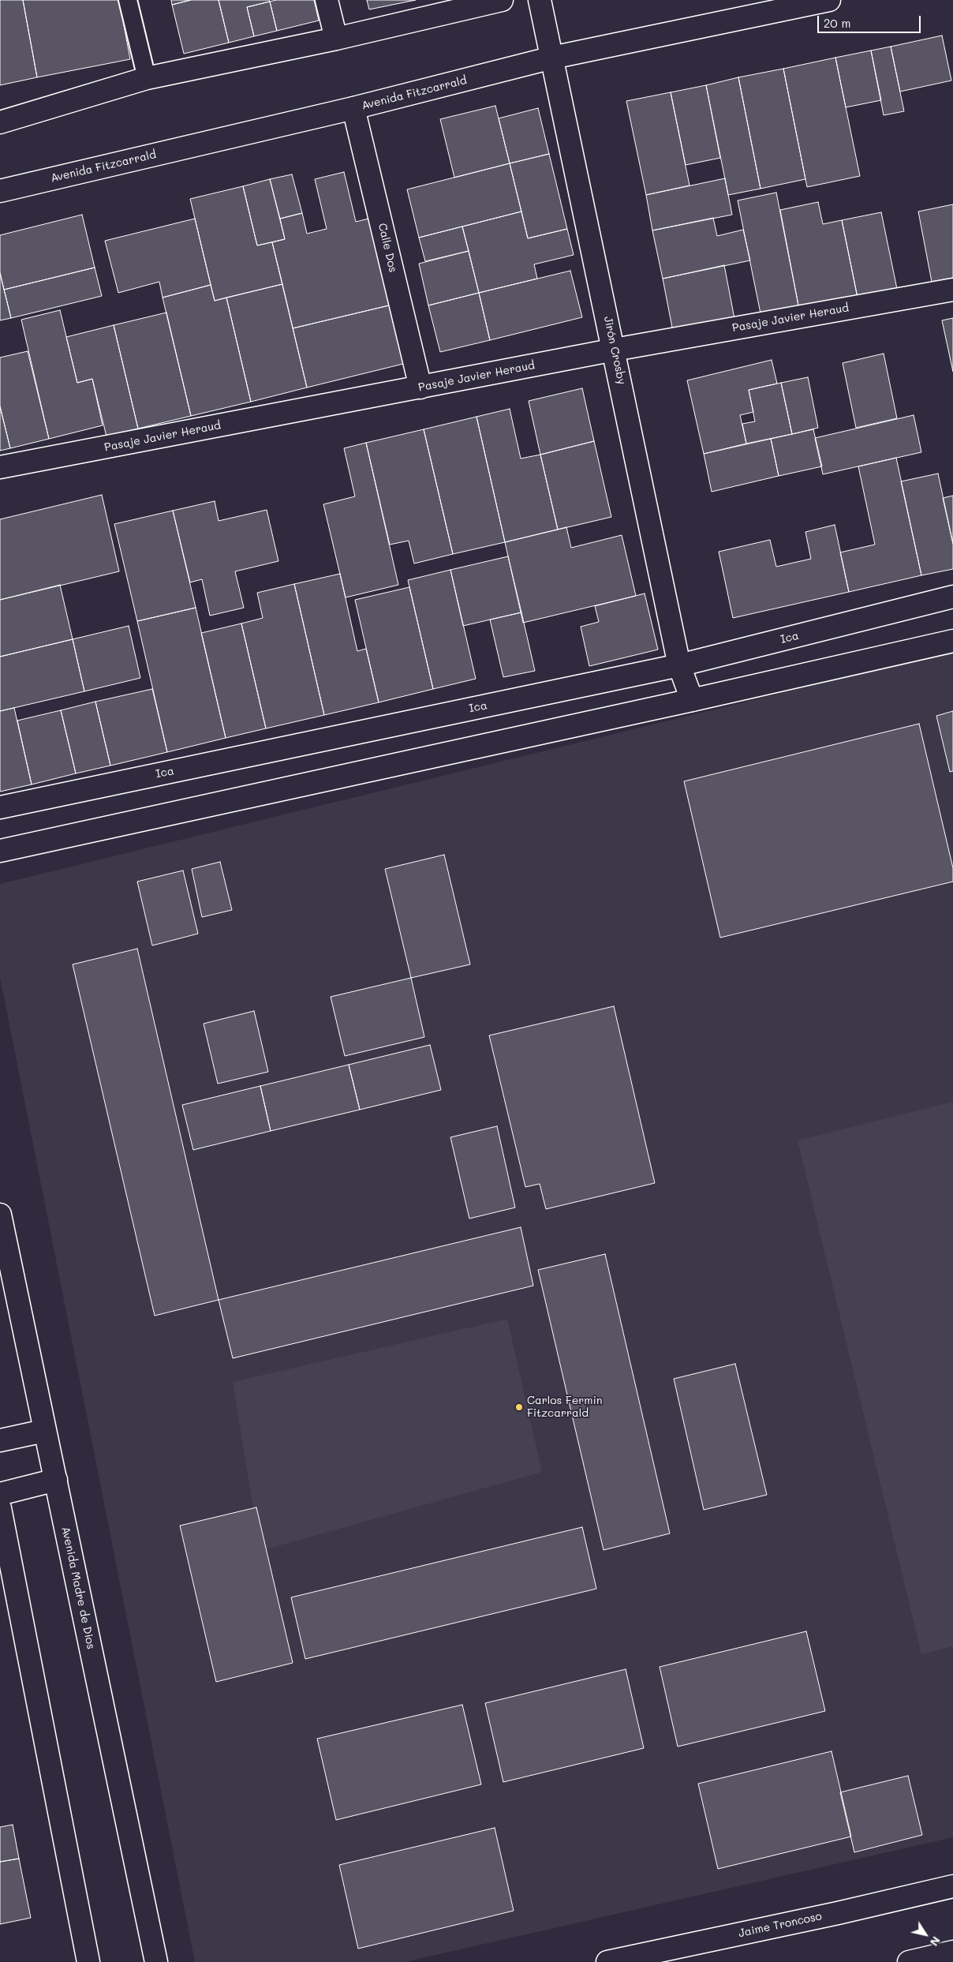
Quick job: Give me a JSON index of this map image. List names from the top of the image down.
{
  "streets": {
    "street": [
      "Avenida Fitzcarrald",
      "Calle Dos",
      "Pasaje Javier Heraud",
      "Jirón Crosby",
      "Ica",
      "Avenida Madre de Dios",
      "Jaime Troncoso"
    ]
  },
  "crossings": [
    ["Avenida Fitzcarrald", "Calle Dos"],
    ["Avenida Fitzcarrald", "Jirón Crosby"],
    ["Calle Dos", "Pasaje Javier Heraud"],
    ["Pasaje Javier Heraud", "Jirón Crosby"],
    ["Jirón Crosby", "Ica"]
  ],
  "places": ["Carlos Fermin Fitzcarrald"],
  "scale_bar": "20 m",
  "north": "bottom right"
}
